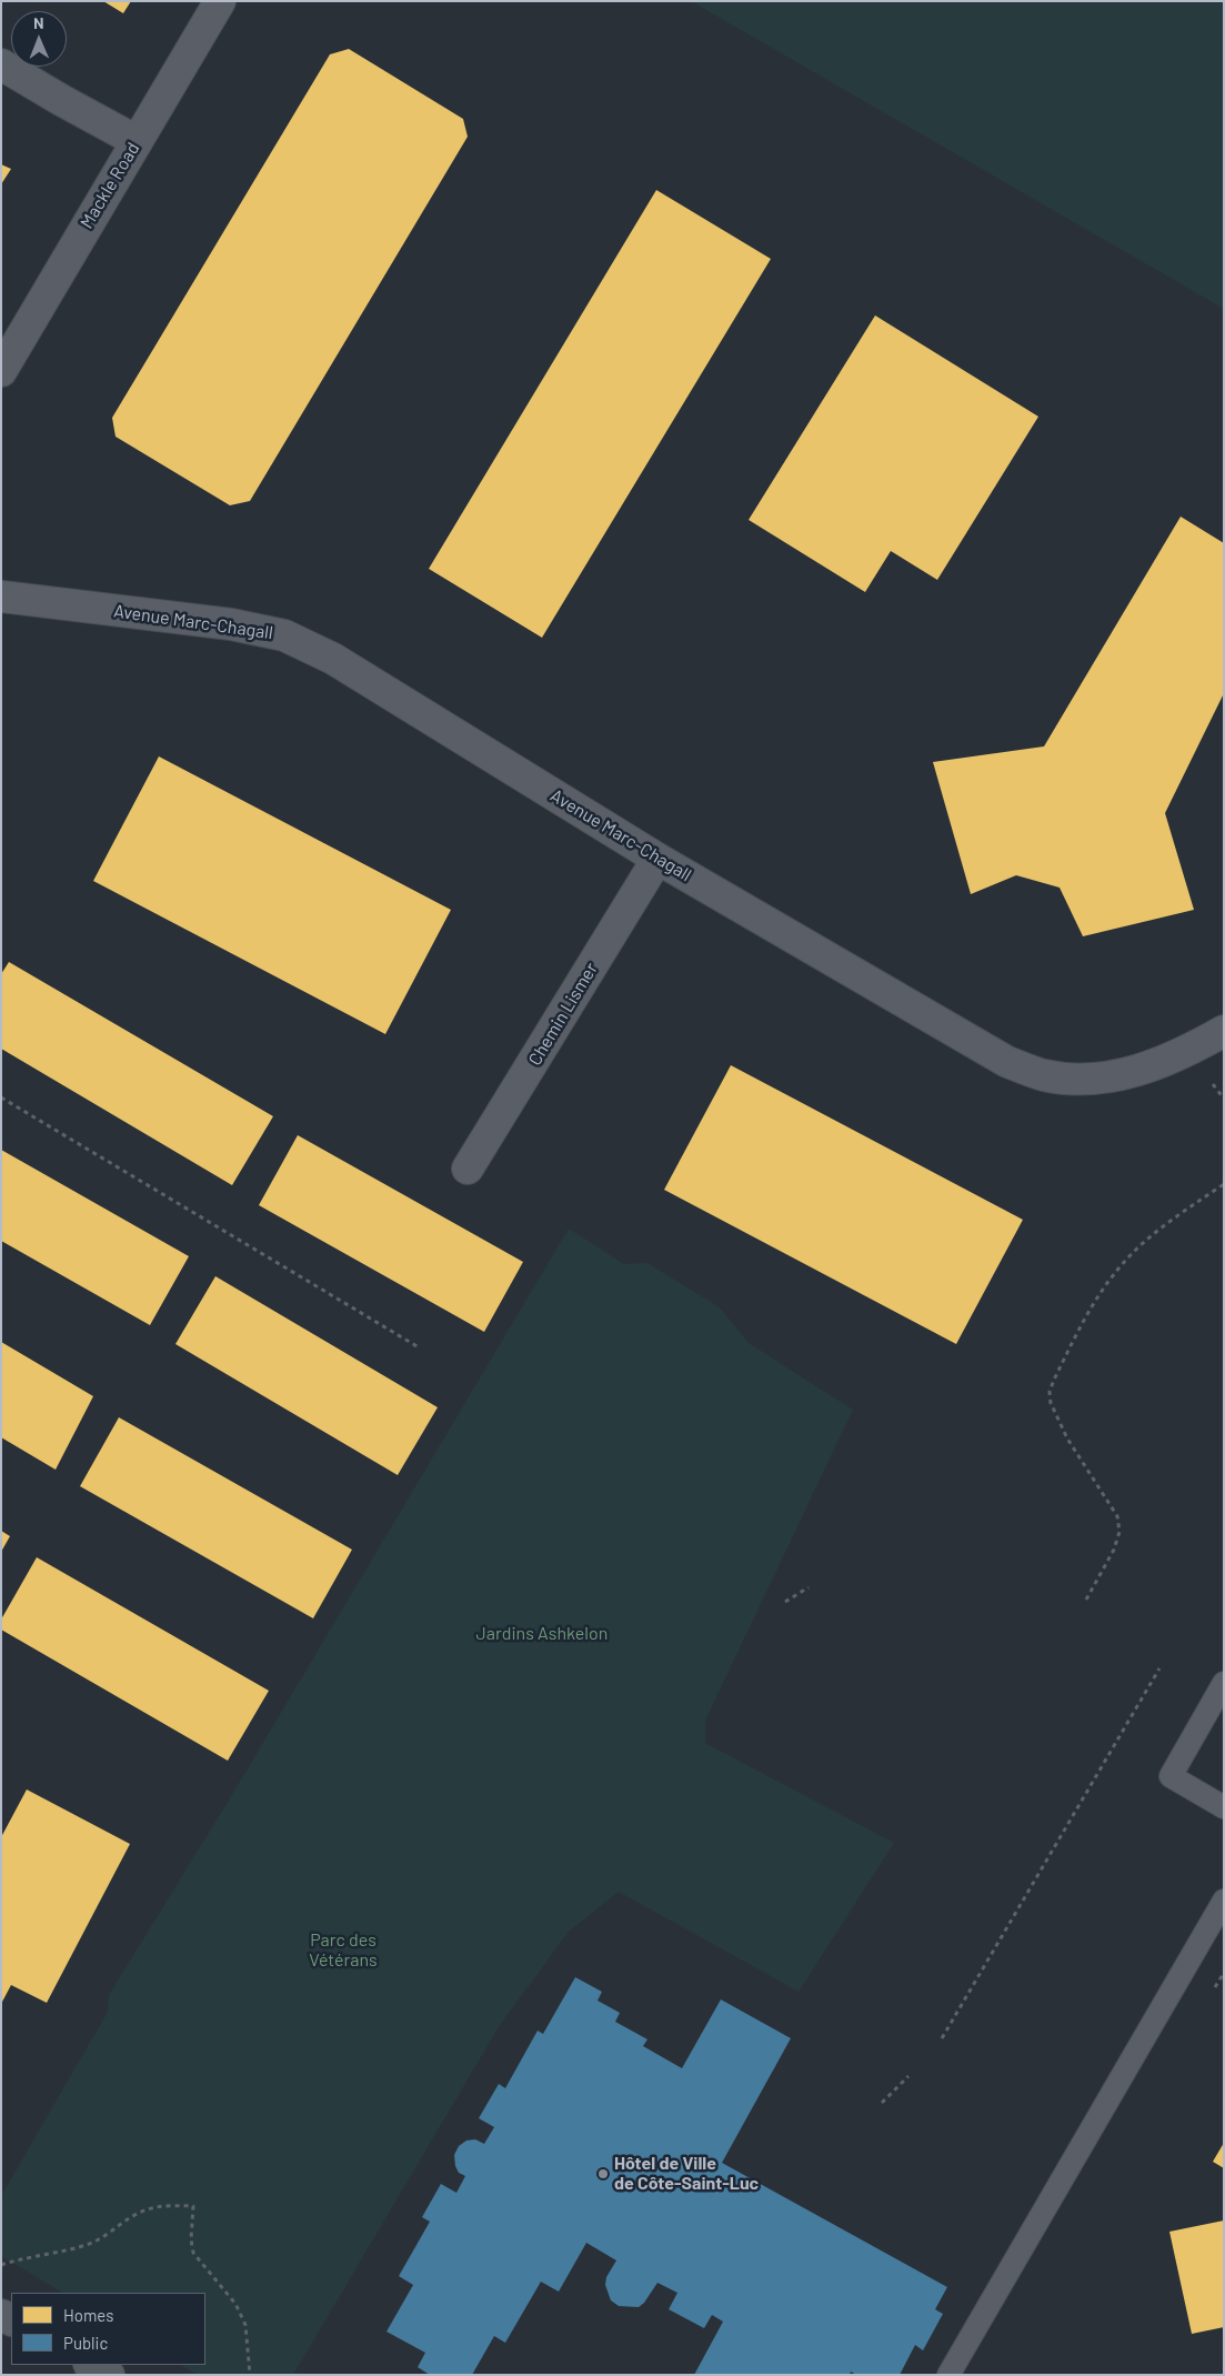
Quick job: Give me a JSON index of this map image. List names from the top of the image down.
{
  "streets": {
    "street": ["Mackle Road", "Avenue Marc-Chagall", "Chemin Lismer"]
  },
  "crossings": [
    ["Avenue Marc-Chagall", "Chemin Lismer"]
  ],
  "parks": ["Jardins Ashkelon", "Parc des Vétérans"],
  "places": ["Hôtel de Ville de Côte-Saint-Luc"],
  "legend": ["Homes", "Public"],
  "north": "top"
}
